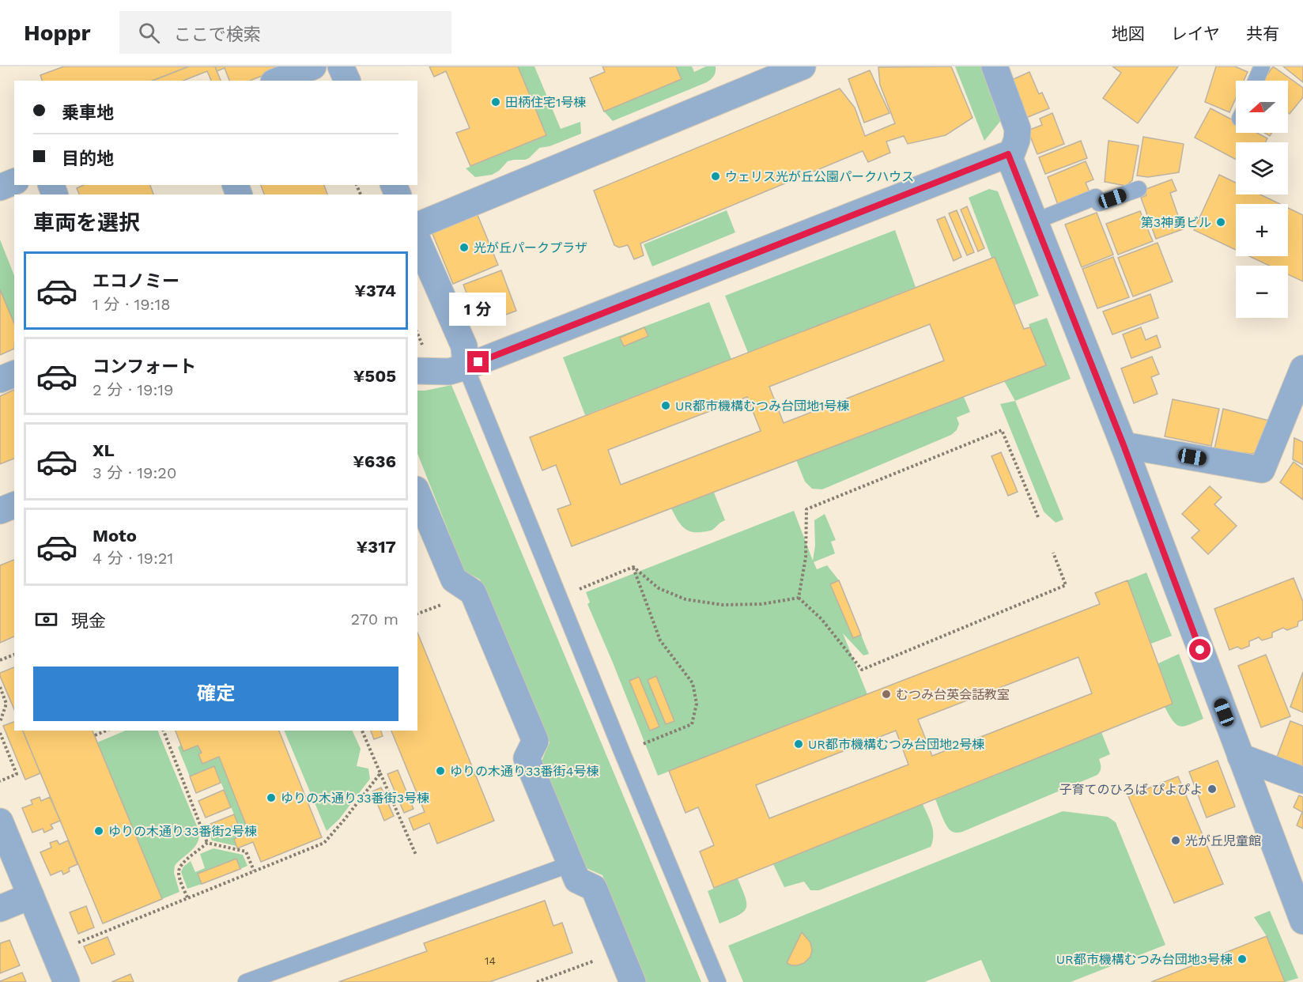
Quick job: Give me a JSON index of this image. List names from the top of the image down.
{
  "places": [
    "田柄住宅1号棟",
    "ウェリス光が丘公園パークハウス",
    "第3神勇ビル",
    "光が丘パークプラザ",
    "UR都市機構むつみ台団地1号棟",
    "むつみ台英会話教室",
    "UR都市機構むつみ台団地2号棟",
    "ゆりの木通り33番街4号棟",
    "子育てのひろば ぴよぴよ",
    "ゆりの木通り33番街3号棟",
    "ゆりの木通り33番街2号棟",
    "光が丘児童館",
    "UR都市機構むつみ台団地3号棟"
  ],
  "house_numbers": ["14"],
  "north": "left",
  "page": {
    "header": "Hoppr",
    "search": "ここで検索",
    "nav": ["地図", "レイヤ", "共有"],
    "map_buttons": ["+", "−"],
    "banner": ["乗車地", "目的地"],
    "heading": "車両を選択",
    "list": [
      {
        "name": "エコノミー",
        "note": "1 分 · 19:18",
        "value": "¥374"
      },
      {
        "name": "コンフォート",
        "note": "2 分 · 19:19",
        "value": "¥505"
      },
      {
        "name": "XL",
        "note": "3 分 · 19:20",
        "value": "¥636"
      },
      {
        "name": "Moto",
        "note": "4 分 · 19:21",
        "value": "¥317"
      }
    ],
    "bubble": "1 分",
    "pay": ["現金", "270 m"],
    "buttons": "確定"
  }
}
